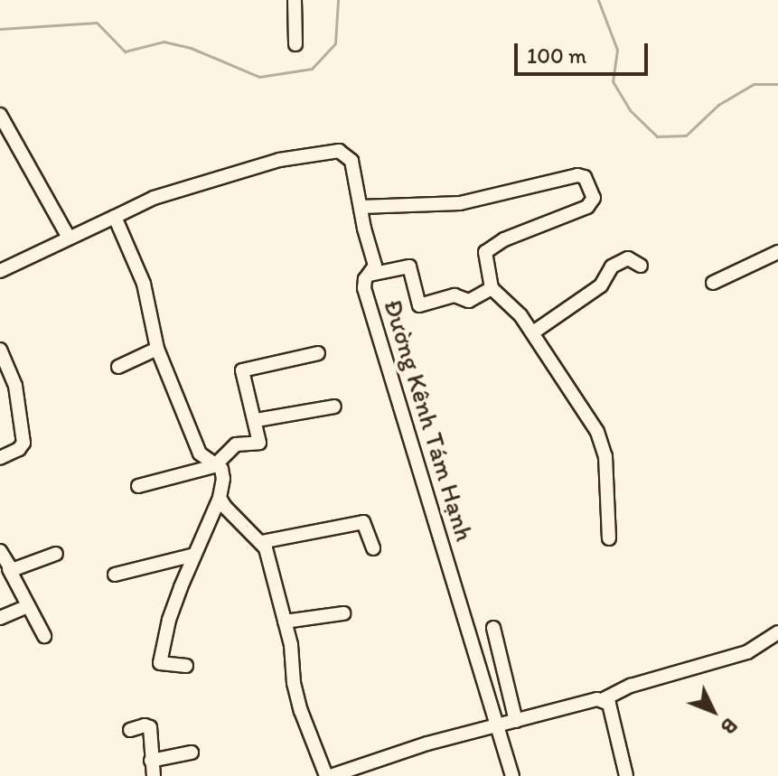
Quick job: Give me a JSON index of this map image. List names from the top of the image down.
{
  "streets": {
    "street": ["Đường Kênh Tám Hạnh"]
  },
  "scale_bar": "100 m",
  "north": "bottom right"
}
